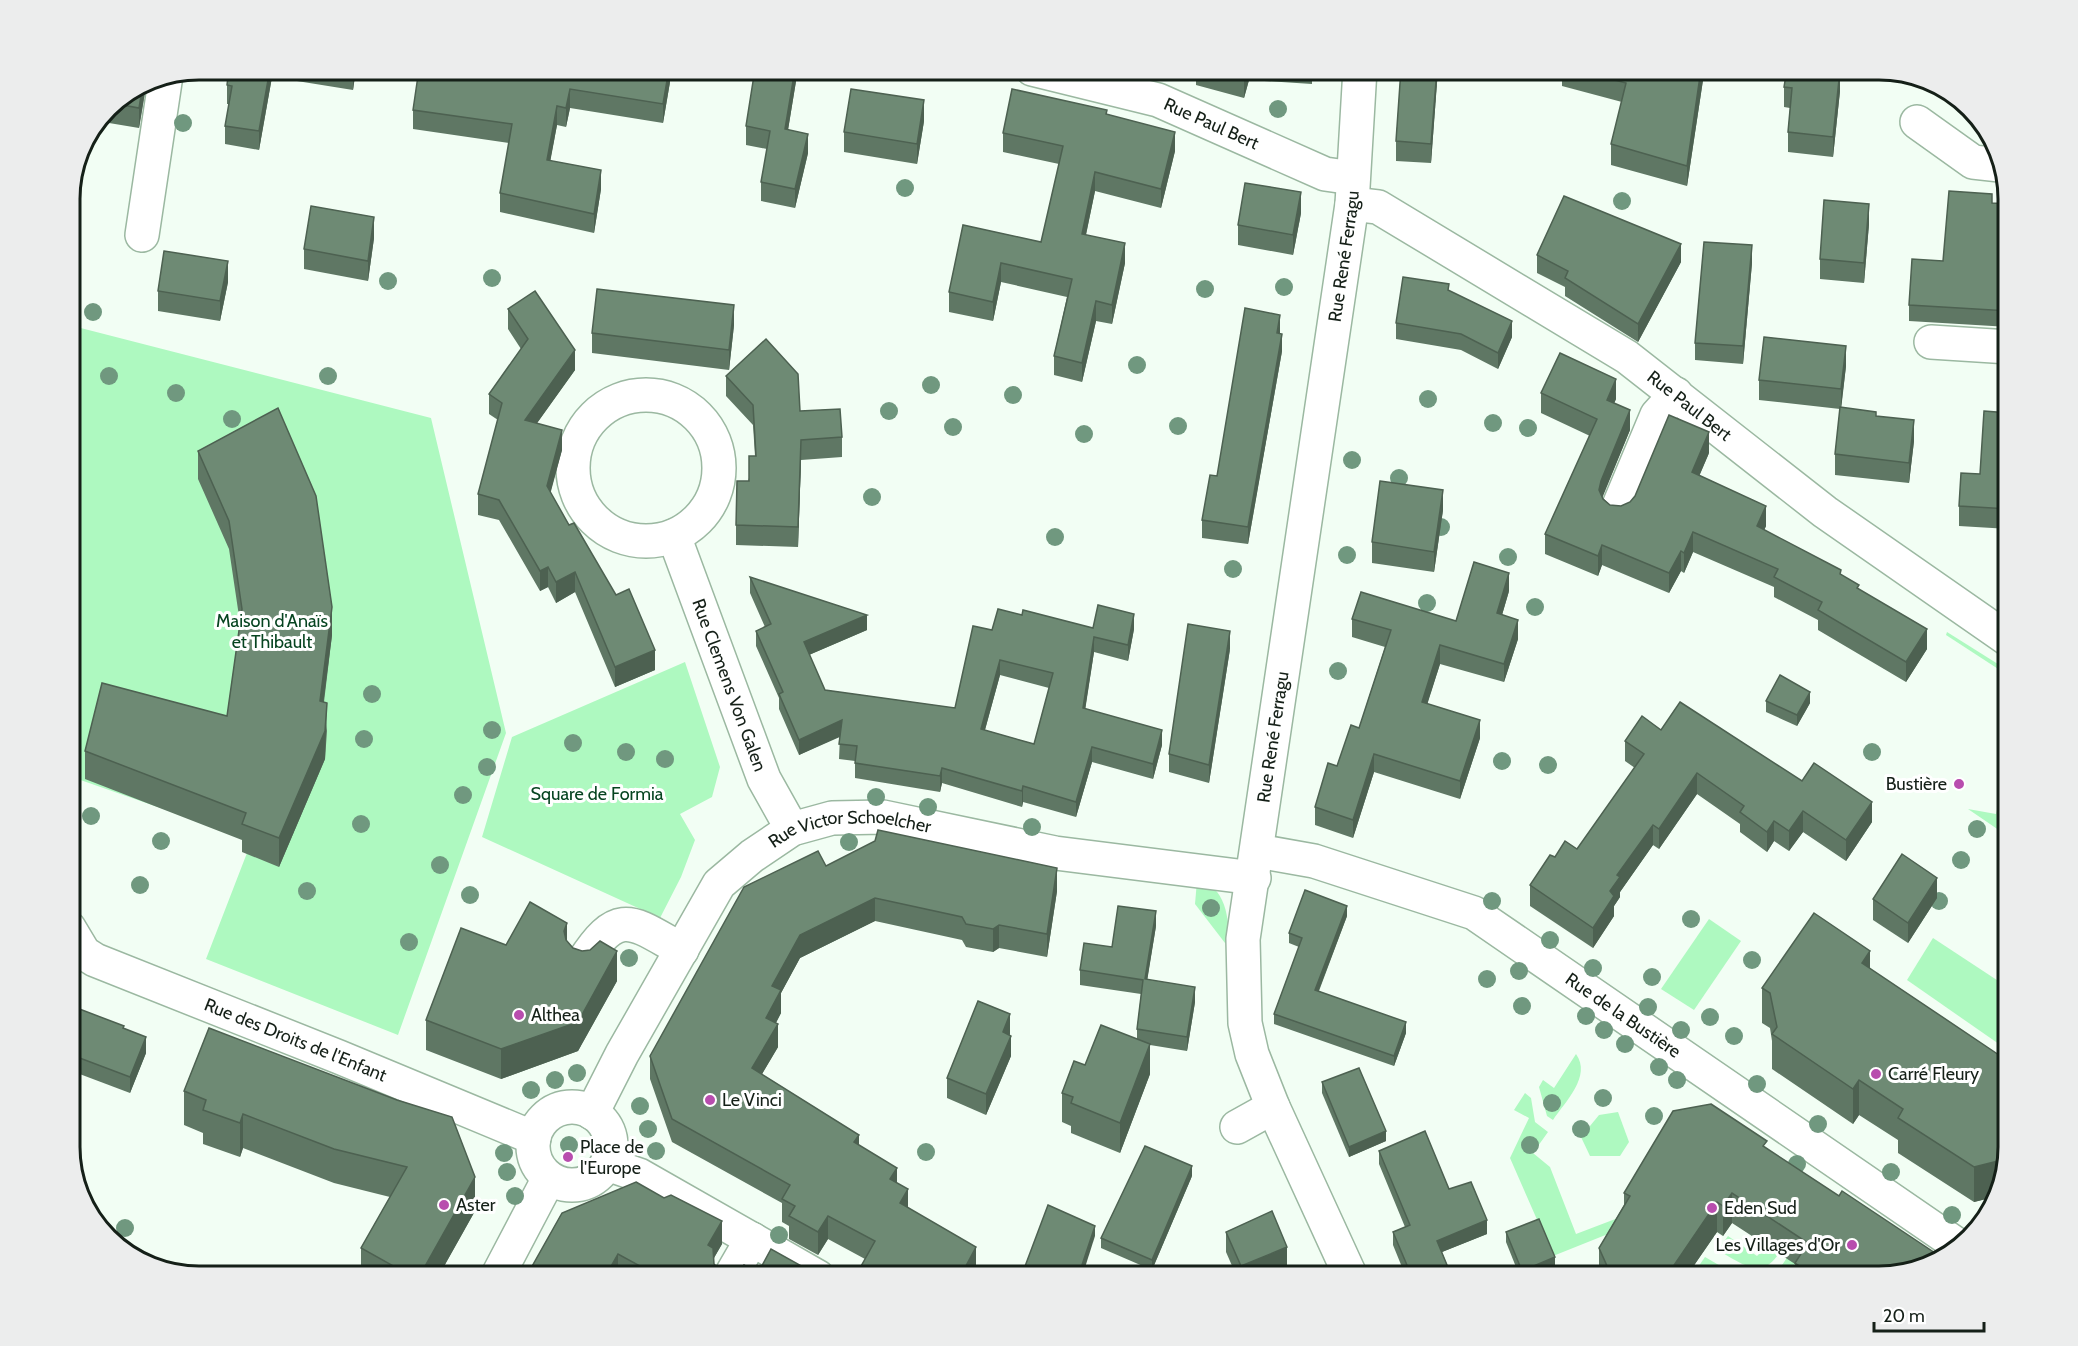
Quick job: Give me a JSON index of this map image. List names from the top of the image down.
{
  "streets": {
    "street": [
      "Rue Paul Bert",
      "Rue René Ferragu",
      "Rue Clemens Von Galen",
      "Rue Victor Schoelcher",
      "Rue de la Bustière",
      "Rue des Droits de l'Enfant"
    ]
  },
  "crossings": [
    ["Rue Paul Bert", "Rue René Ferragu"],
    ["Rue René Ferragu", "Rue Victor Schoelcher"],
    ["Rue René Ferragu", "Rue de la Bustière"],
    ["Rue Clemens Von Galen", "Rue Victor Schoelcher"],
    ["Rue Victor Schoelcher", "Rue de la Bustière"],
    ["Rue Victor Schoelcher", "Rue des Droits de l'Enfant"]
  ],
  "parks": ["Maison d'Anaïs et Thibault", "Square de Formia"],
  "places": [
    "Bustière",
    "Althea",
    "Carré Fleury",
    "Le Vinci",
    "Place de l'Europe",
    "Aster",
    "Eden Sud",
    "Les Villages d'Or"
  ],
  "scale_bar": "20 m"
}
